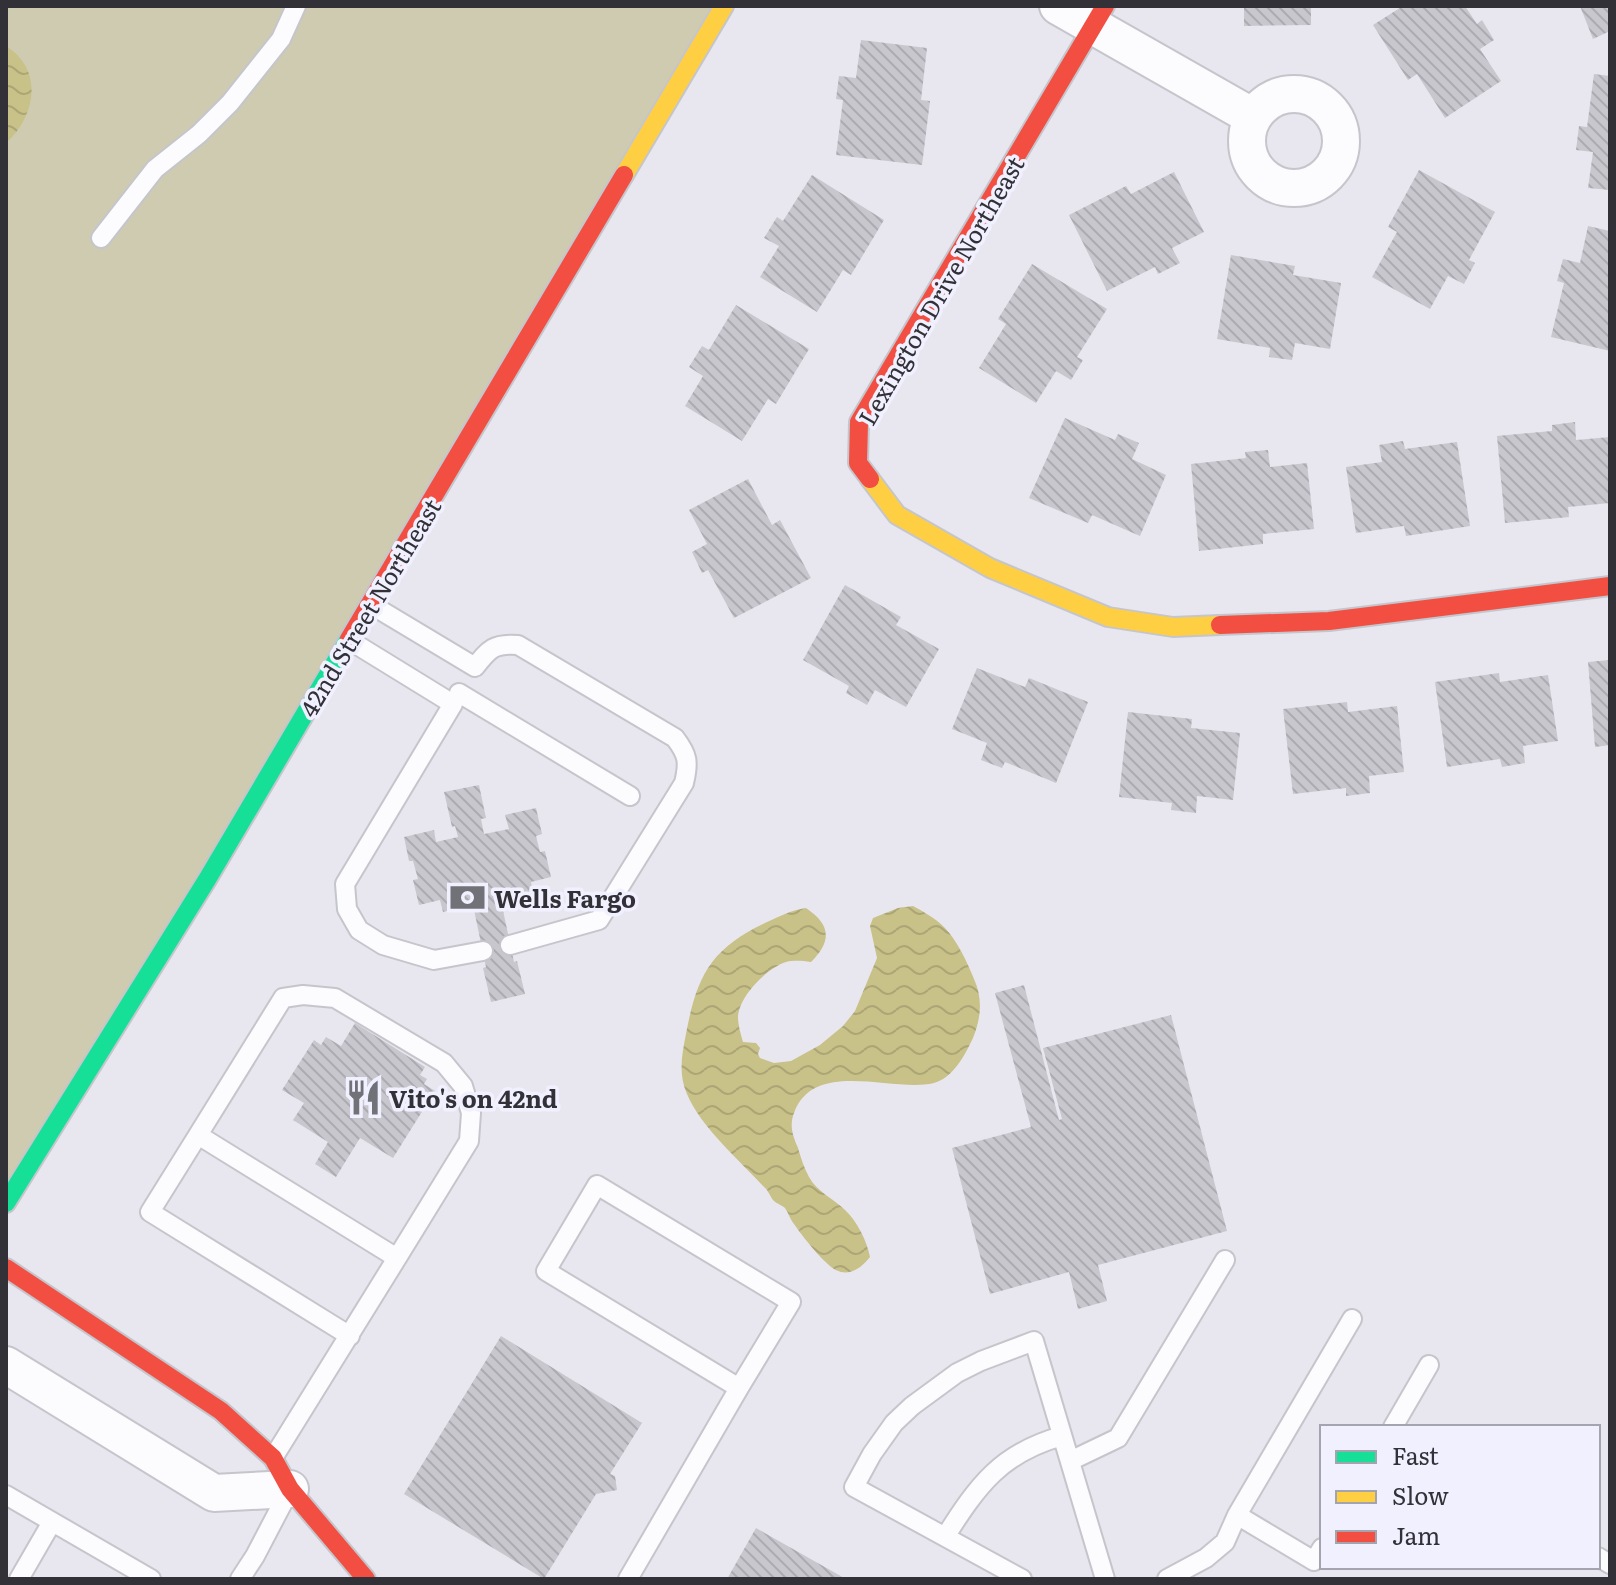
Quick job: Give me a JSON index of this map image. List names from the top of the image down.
{
  "streets": {
    "street": ["Lexington Drive Northeast", "42nd Street Northeast"]
  },
  "places": {
    "bank": ["Wells Fargo"],
    "restaurant": ["Vito's on 42nd"]
  },
  "legend": ["Fast", "Slow", "Jam"]
}
